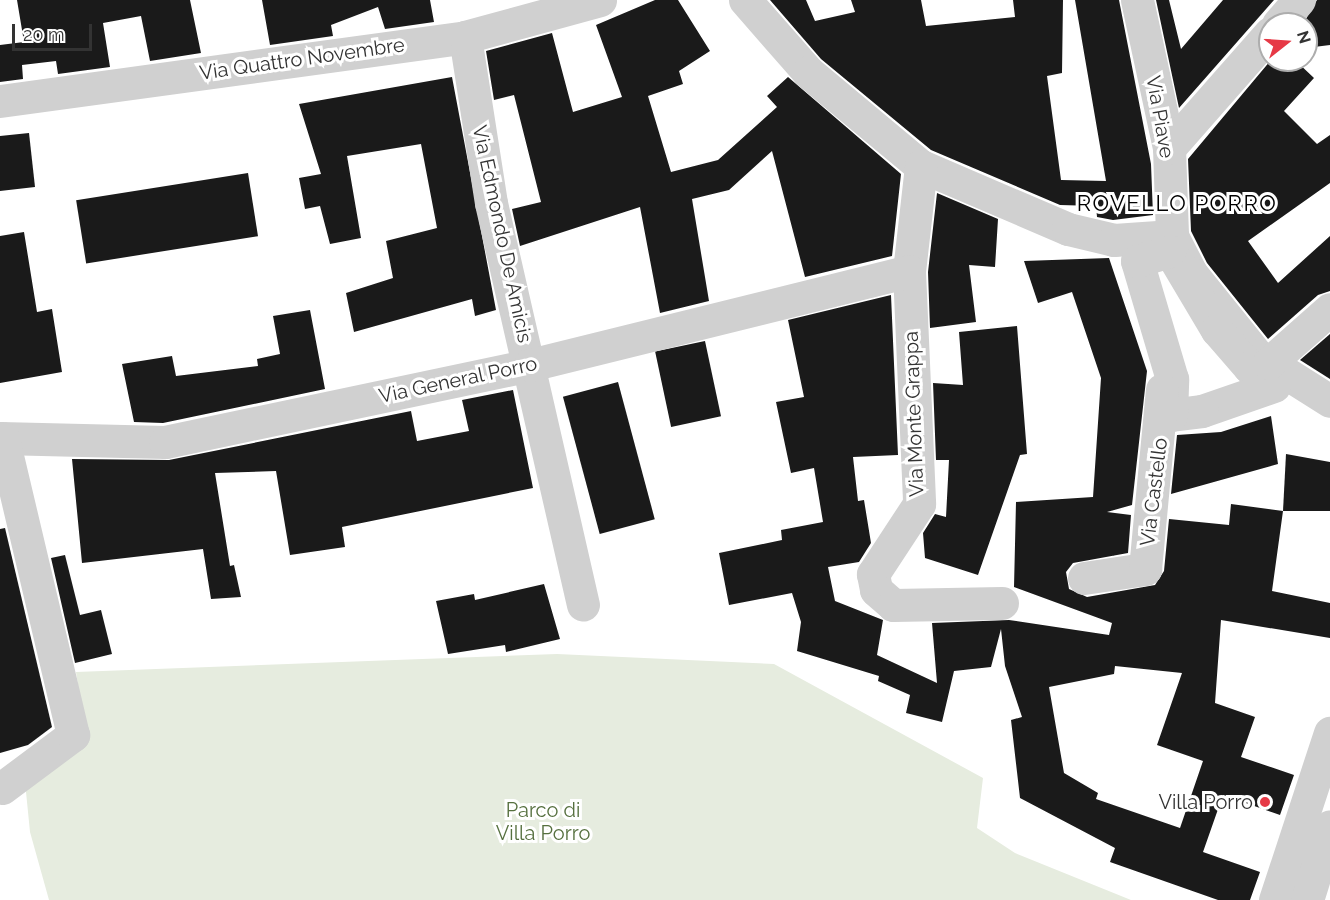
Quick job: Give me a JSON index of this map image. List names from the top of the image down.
{
  "streets": {
    "street": [
      "Via Quattro Novembre",
      "Via Piave",
      "Via Edmondo De Amicis",
      "Via General Porro",
      "Via Monte Grappa",
      "Via Castello"
    ]
  },
  "crossings": [
    ["Via Quattro Novembre", "Via Edmondo De Amicis"],
    ["Via Edmondo De Amicis", "Via General Porro"],
    ["Via General Porro", "Via Monte Grappa"]
  ],
  "districts": ["ROVELLO PORRO"],
  "parks": ["Parco di Villa Porro"],
  "places": ["Villa Porro"],
  "scale_bar": "20 m",
  "north": "right"
}
